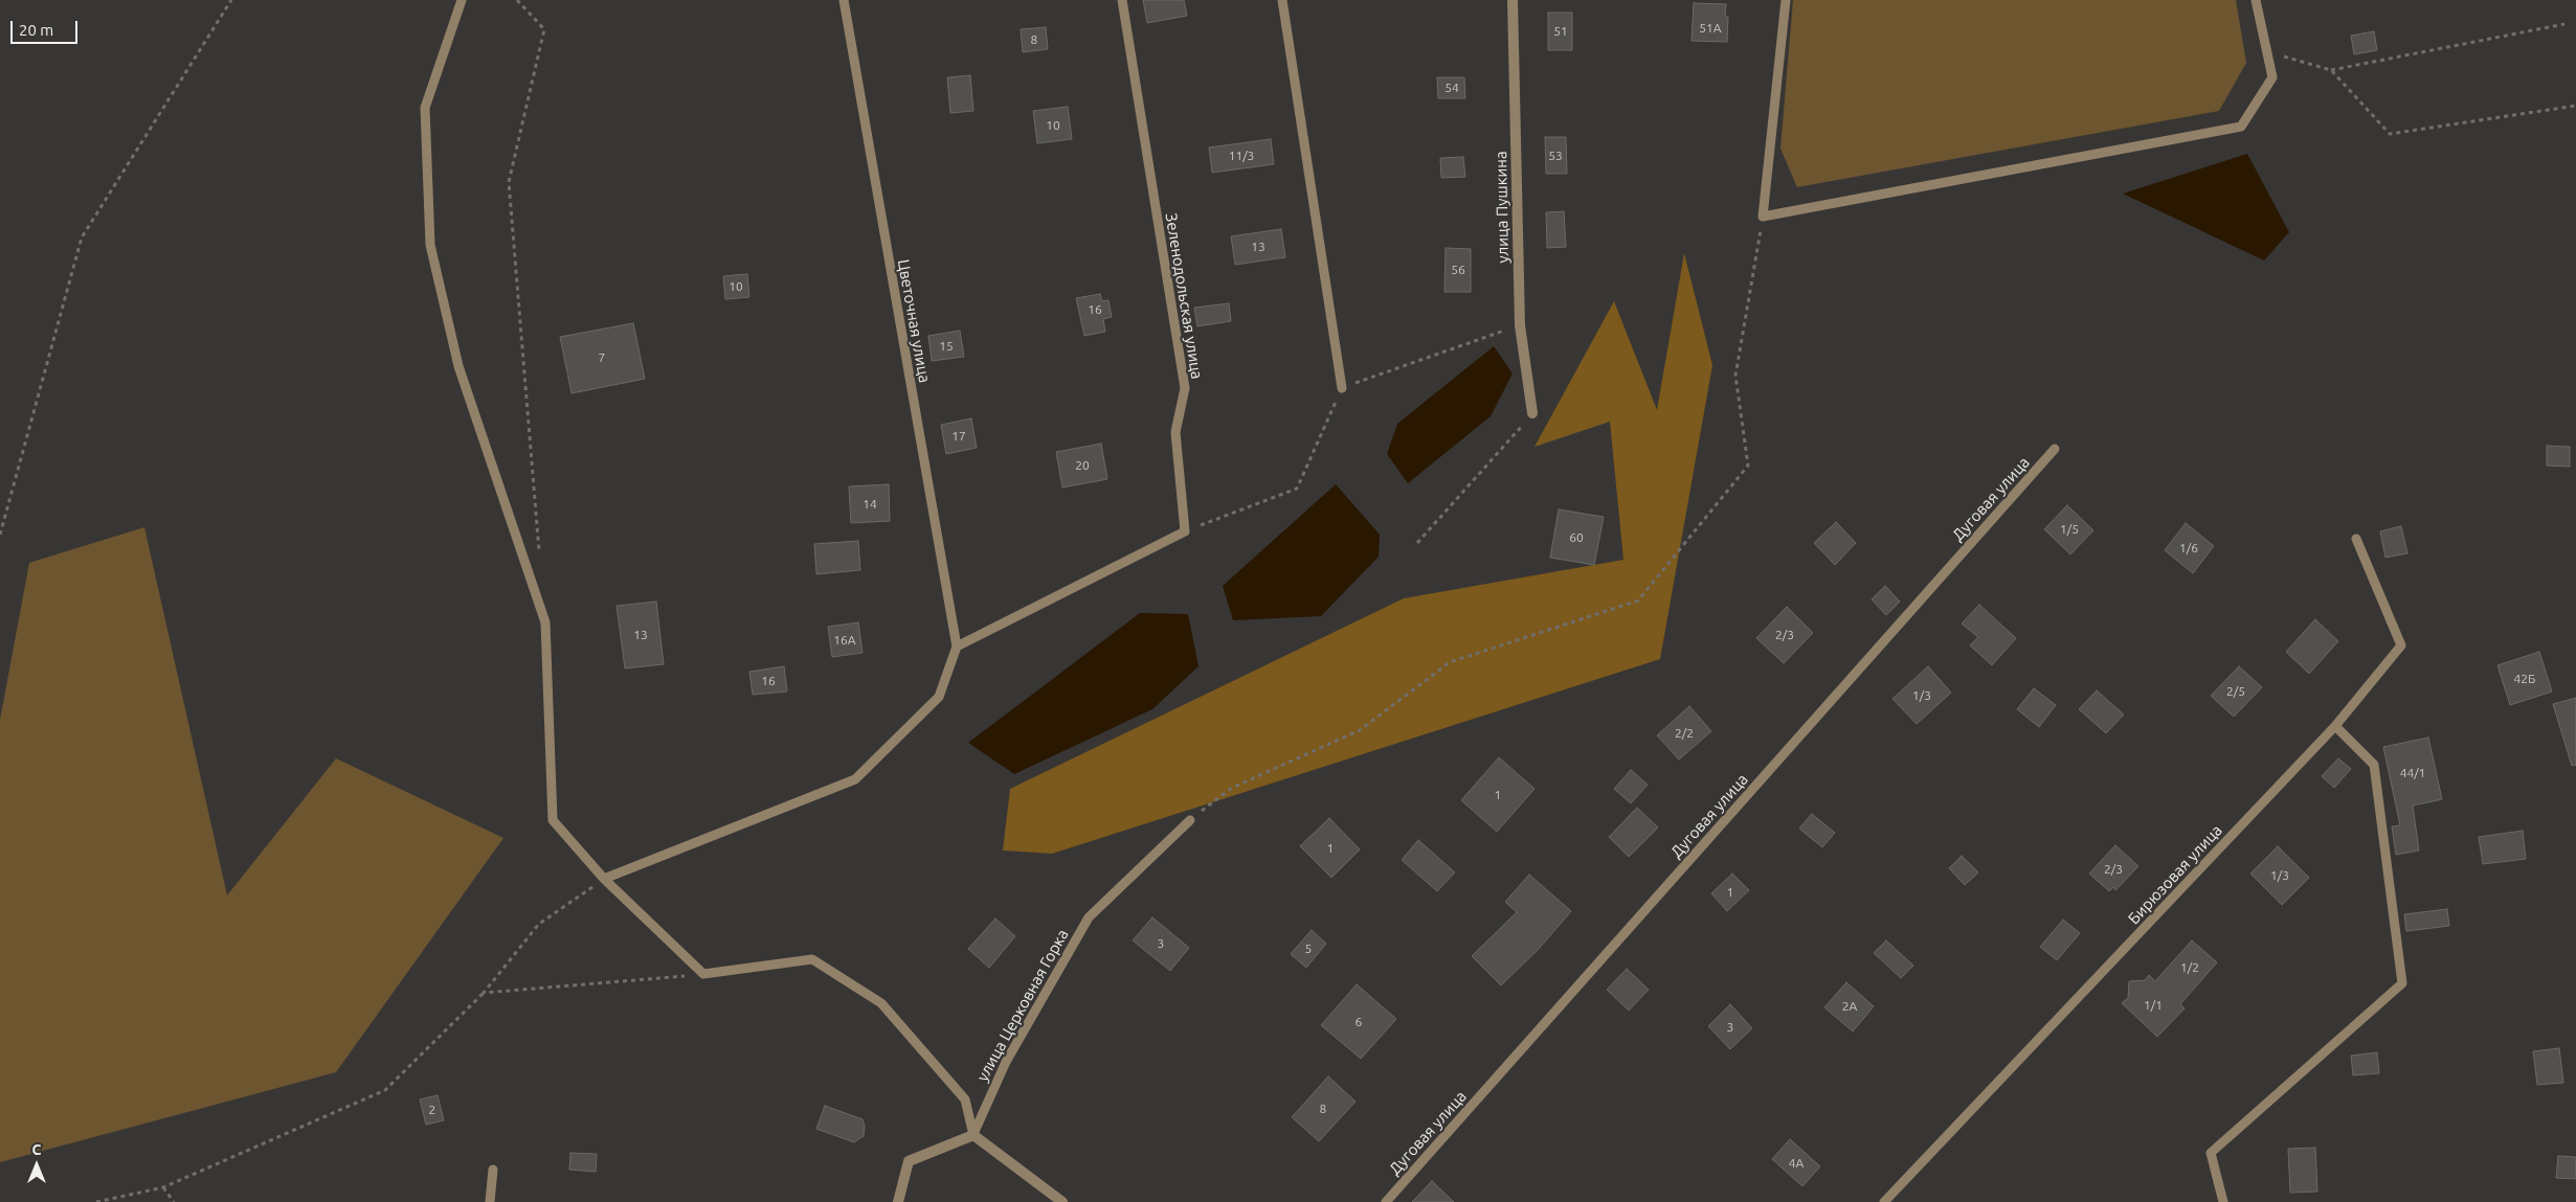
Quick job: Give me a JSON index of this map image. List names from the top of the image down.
{
  "streets": {
    "street": ["улица Пушкина"],
    "lane": [
      "Зеленодольская улица",
      "Цветочная улица",
      "Дуговая улица",
      "Бирюзовая улица",
      "улица Церковная Горка"
    ]
  },
  "house_numbers": [
    "51А",
    "51",
    "8",
    "54",
    "10",
    "11/3",
    "53",
    "13",
    "56",
    "10",
    "16",
    "15",
    "7",
    "17",
    "20",
    "14",
    "1/5",
    "60",
    "1/6",
    "13",
    "2/3",
    "16А",
    "42Б",
    "16",
    "2/5",
    "1/3",
    "2/2",
    "44/1",
    "1",
    "1",
    "2/3",
    "1/3",
    "1",
    "3",
    "5",
    "1/2",
    "1/1",
    "2А",
    "6",
    "3",
    "8",
    "2",
    "4А"
  ],
  "scale_bar": "20 m",
  "north": "top"
}
